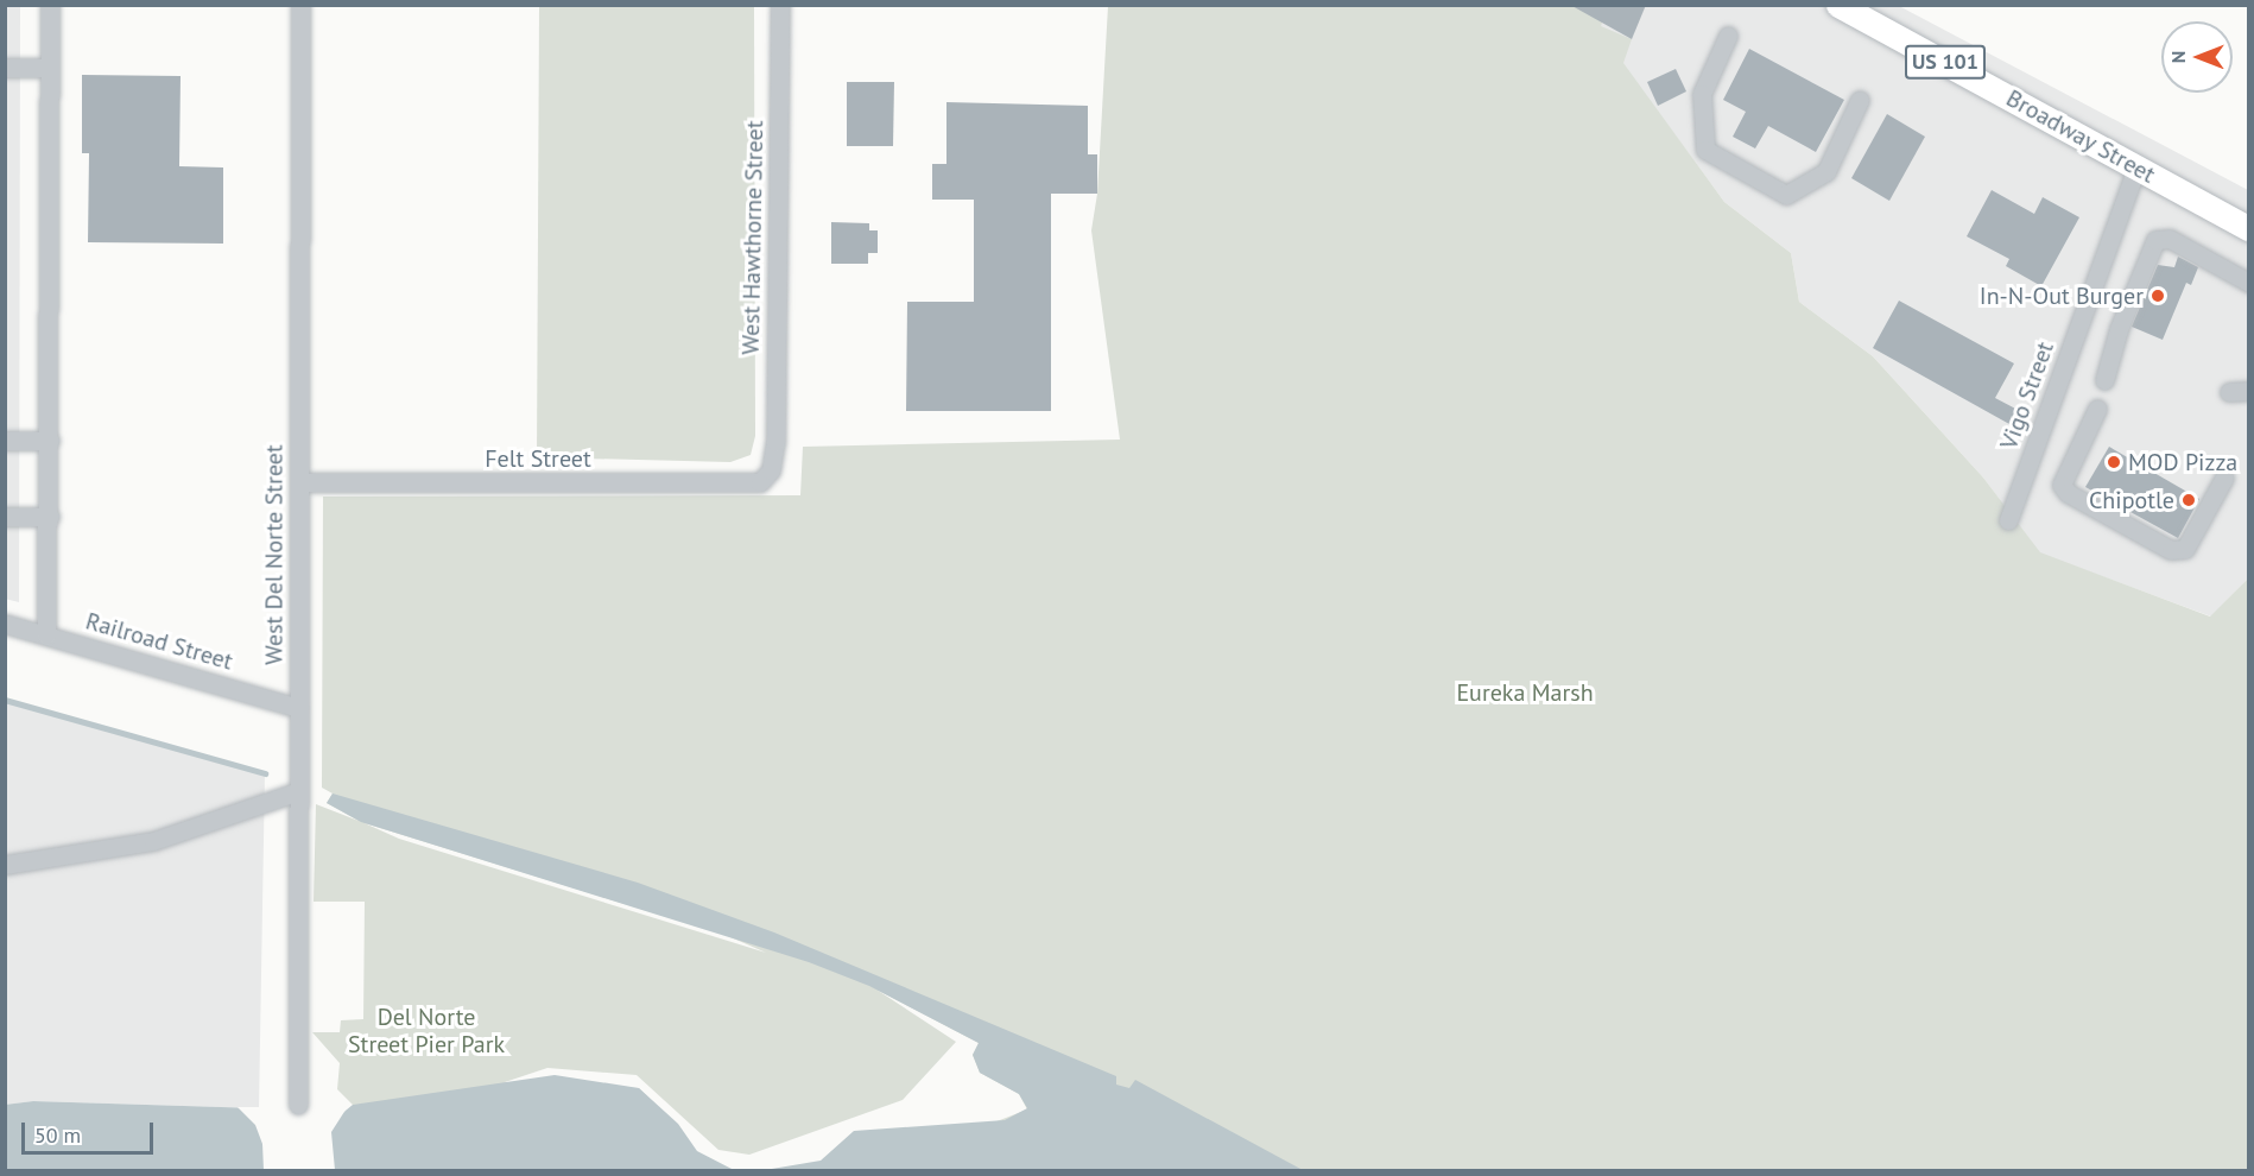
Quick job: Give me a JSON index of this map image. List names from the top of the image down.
{
  "streets": {
    "highway": ["US 101", "Broadway Street"],
    "street": [
      "West Hawthorne Street",
      "Vigo Street",
      "Felt Street",
      "West Del Norte Street",
      "Railroad Street"
    ]
  },
  "crossings": [
    ["Broadway Street", "Vigo Street"],
    ["West Hawthorne Street", "Felt Street"],
    ["Felt Street", "West Del Norte Street"],
    ["West Del Norte Street", "Railroad Street"]
  ],
  "parks": ["Eureka Marsh", "Del Norte Street Pier Park"],
  "places": ["In-N-Out Burger", "MOD Pizza", "Chipotle"],
  "scale_bar": "50 m",
  "north": "left"
}
